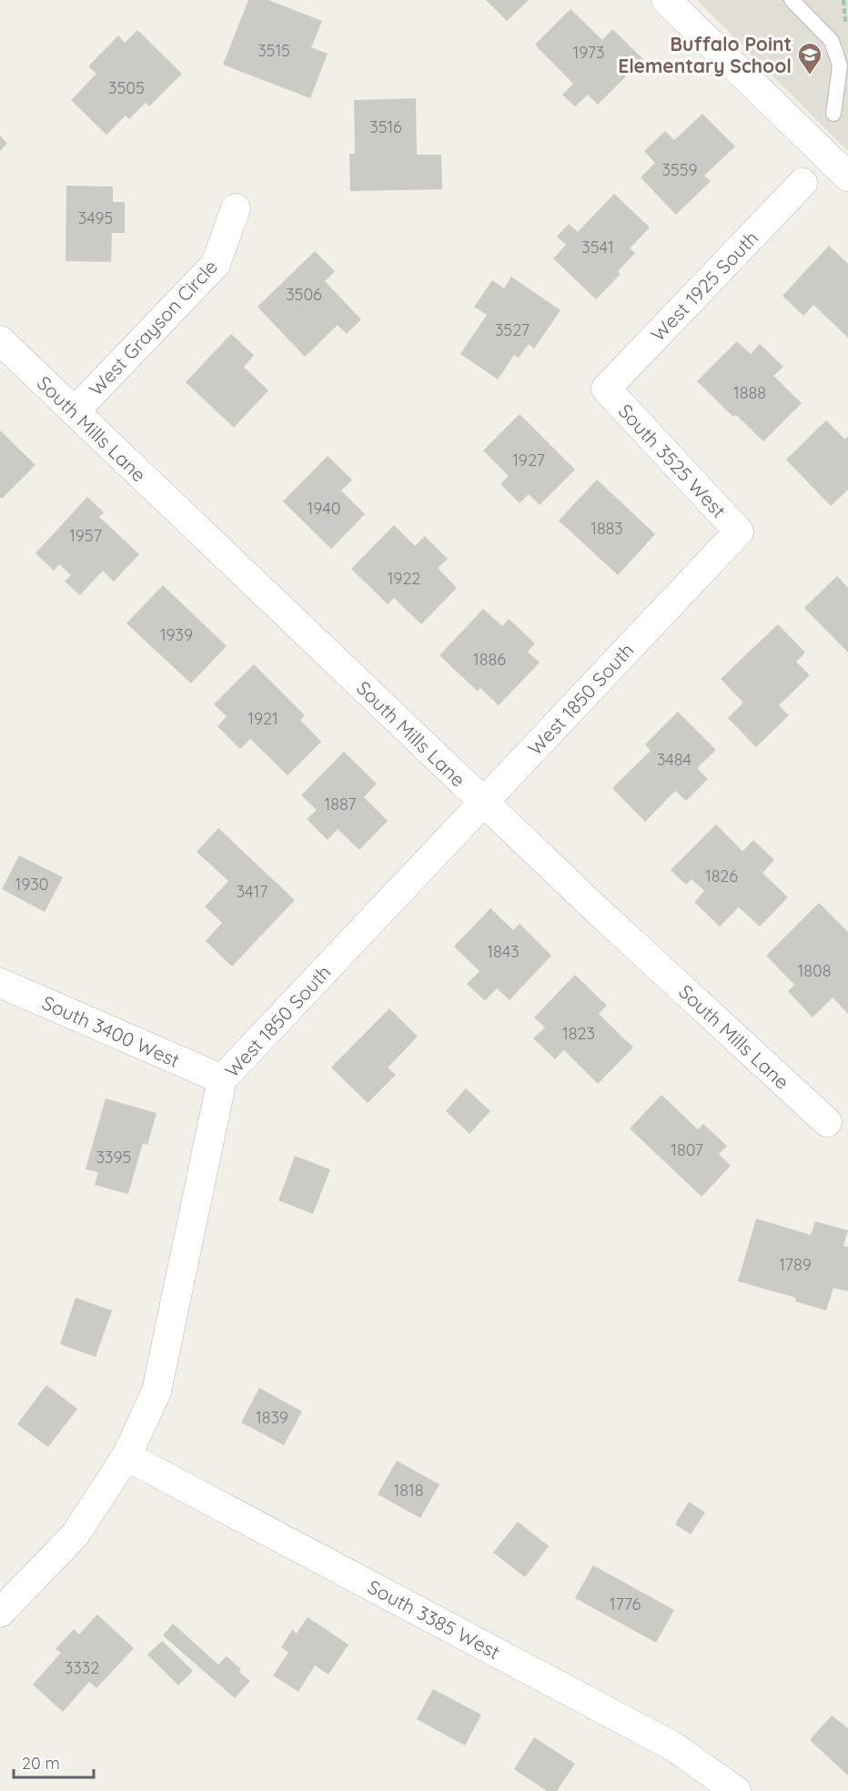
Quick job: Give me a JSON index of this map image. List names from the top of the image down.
{
  "streets": {
    "street": [
      "West 1925 South",
      "West Grayson Circle",
      "South Mills Lane",
      "South 3525 West",
      "West 1850 South",
      "South 3400 West",
      "South 3385 West"
    ]
  },
  "crossings": [
    ["West 1925 South", "South 3525 West"],
    ["West Grayson Circle", "South Mills Lane"],
    ["South Mills Lane", "West 1850 South"],
    ["South 3525 West", "West 1850 South"],
    ["West 1850 South", "South 3400 West"],
    ["West 1850 South", "South 3385 West"]
  ],
  "places": {
    "school or university": ["Buffalo Point Elementary School"]
  },
  "house_numbers": [
    "3515",
    "1973",
    "3505",
    "3516",
    "3559",
    "3495",
    "3541",
    "3506",
    "3527",
    "1888",
    "1927",
    "1940",
    "1883",
    "1957",
    "1922",
    "1939",
    "1886",
    "1921",
    "3484",
    "1887",
    "1826",
    "1930",
    "3417",
    "1843",
    "1808",
    "1823",
    "1807",
    "3395",
    "1789",
    "1839",
    "1818",
    "1776",
    "3332"
  ],
  "scale_bar": "20 m"
}
